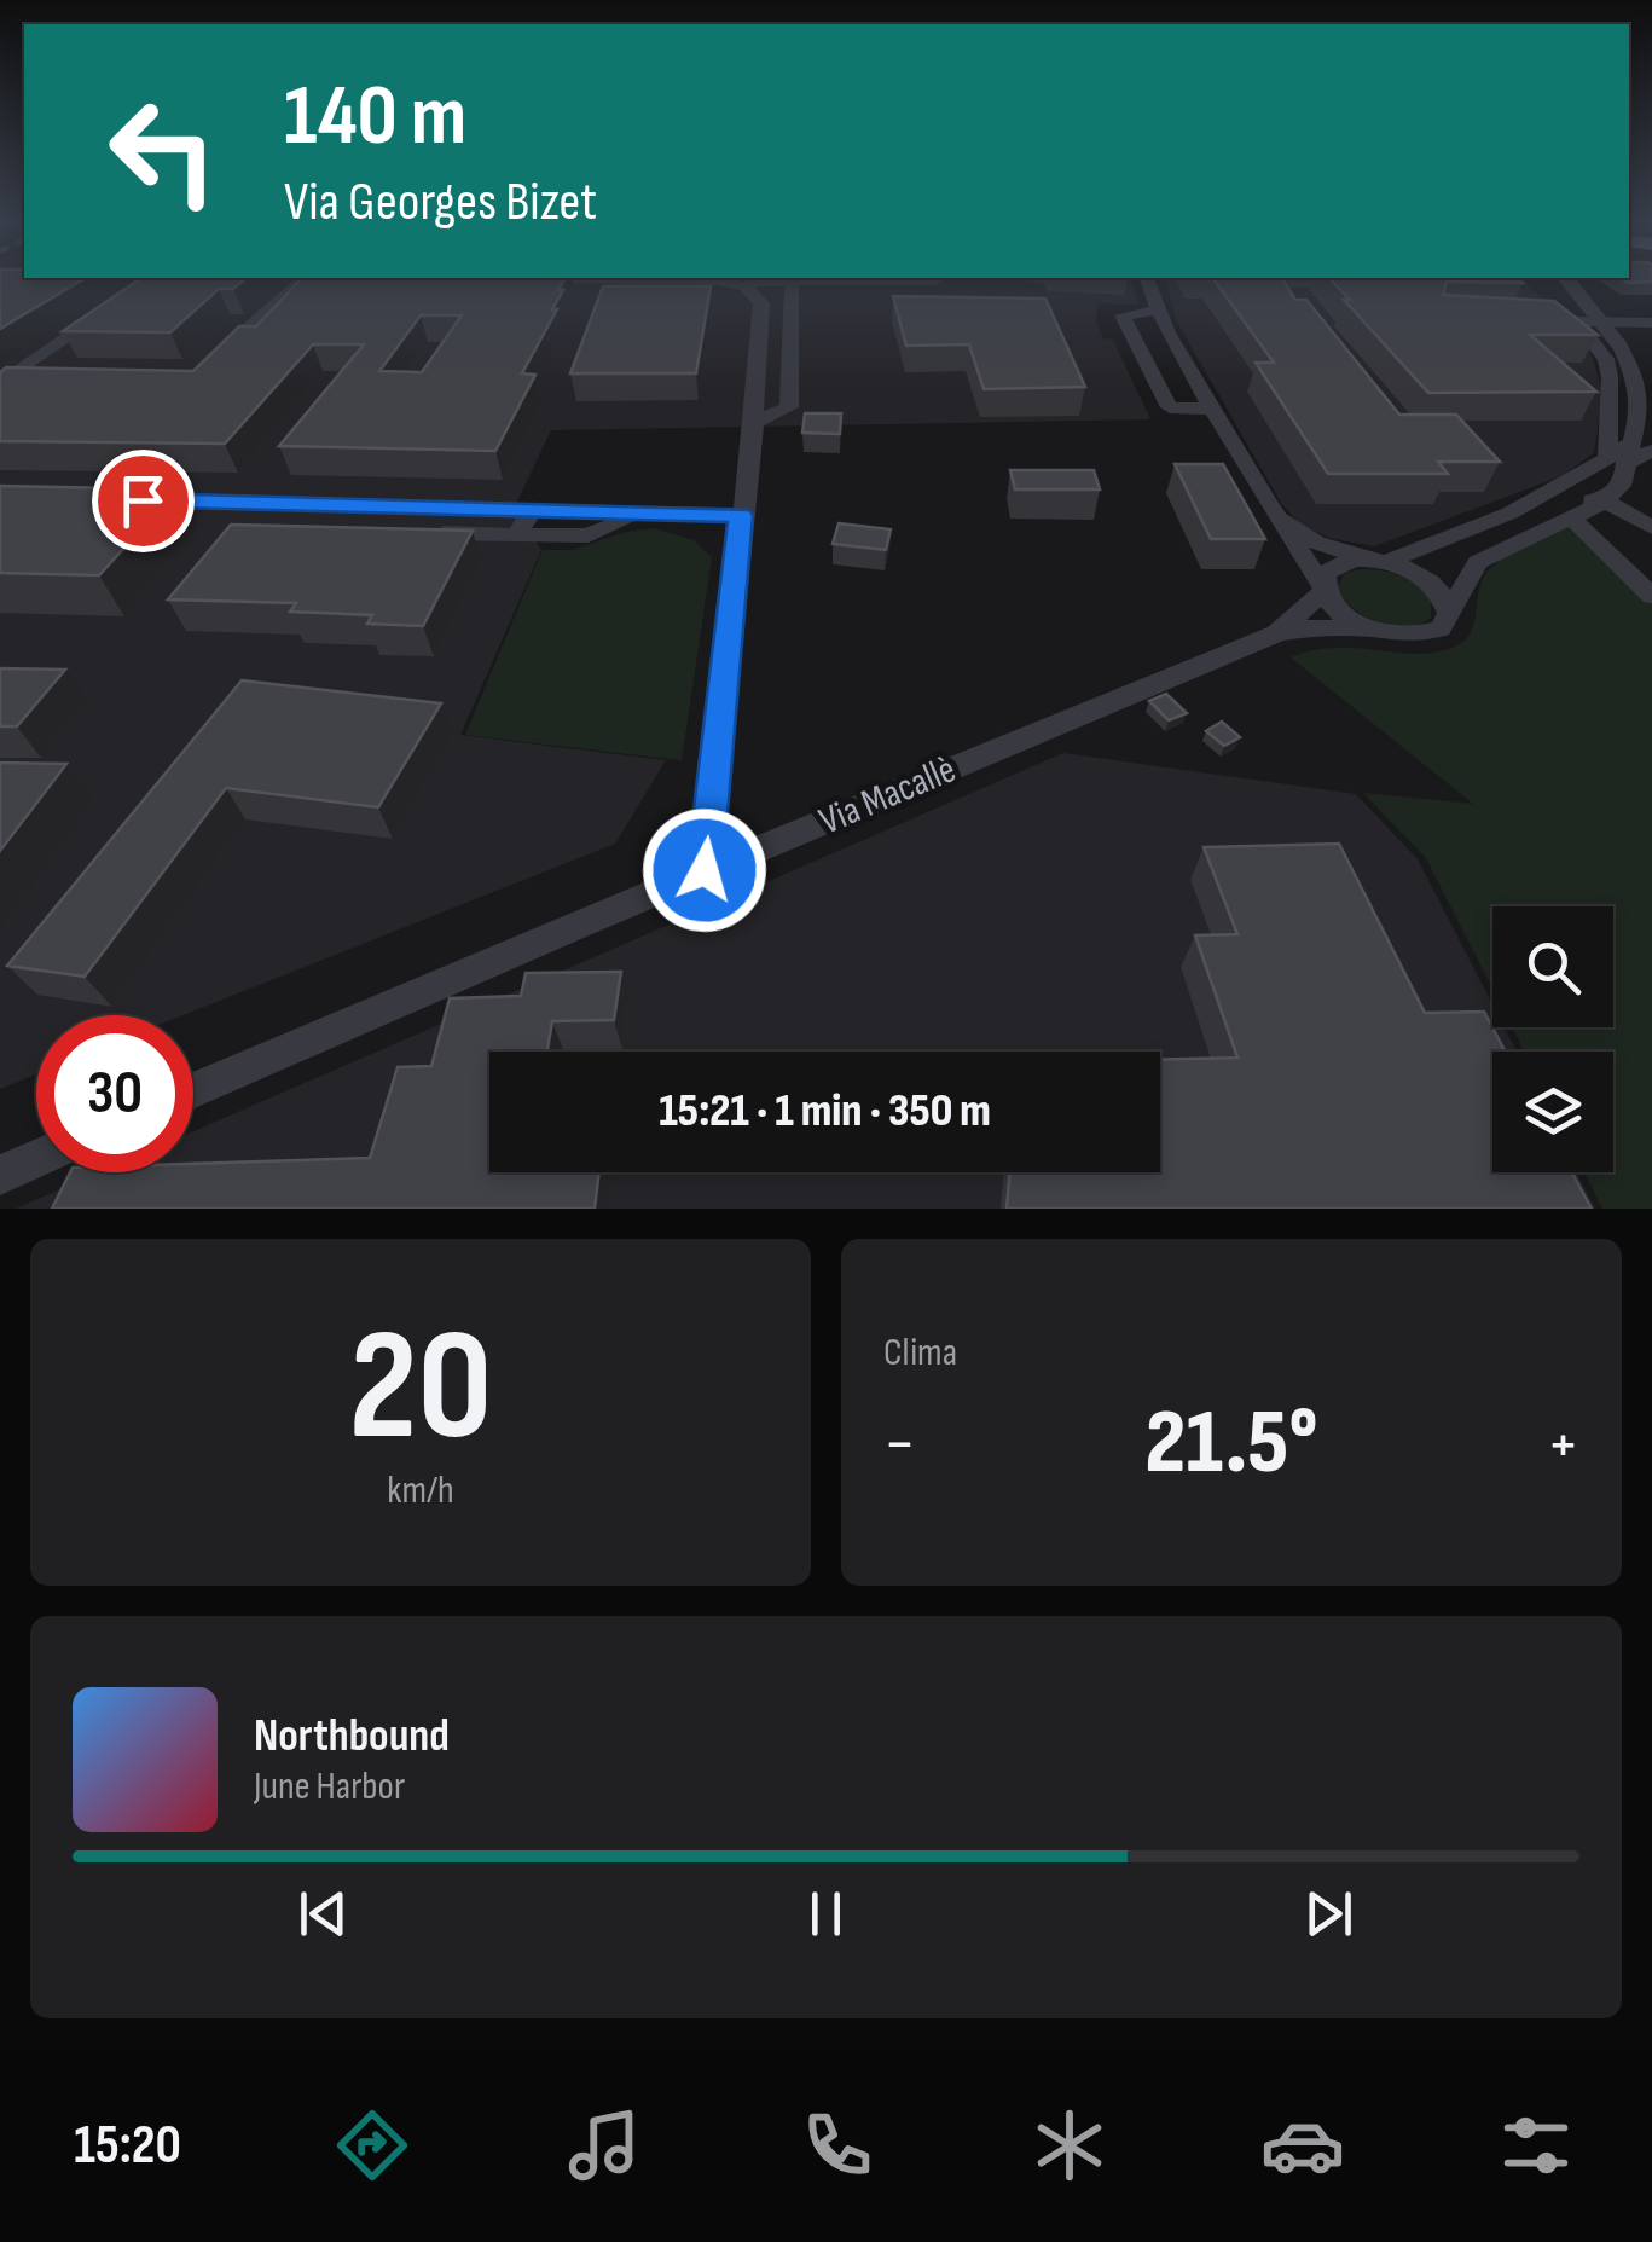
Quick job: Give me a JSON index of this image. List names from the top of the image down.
{
  "streets": {
    "street": ["Via Macallè"]
  },
  "page": {
    "turn": ["140 m", "Via Georges Bizet"],
    "limit": "30",
    "trip": "15:21 · 1 min · 350 m",
    "tile": [
      ["20", "km/h"],
      "Clima"
    ],
    "heat": ["−", "21.5°", "+"],
    "song": ["Northbound", "June Harbor"],
    "tabs": "15:20"
  }
}
